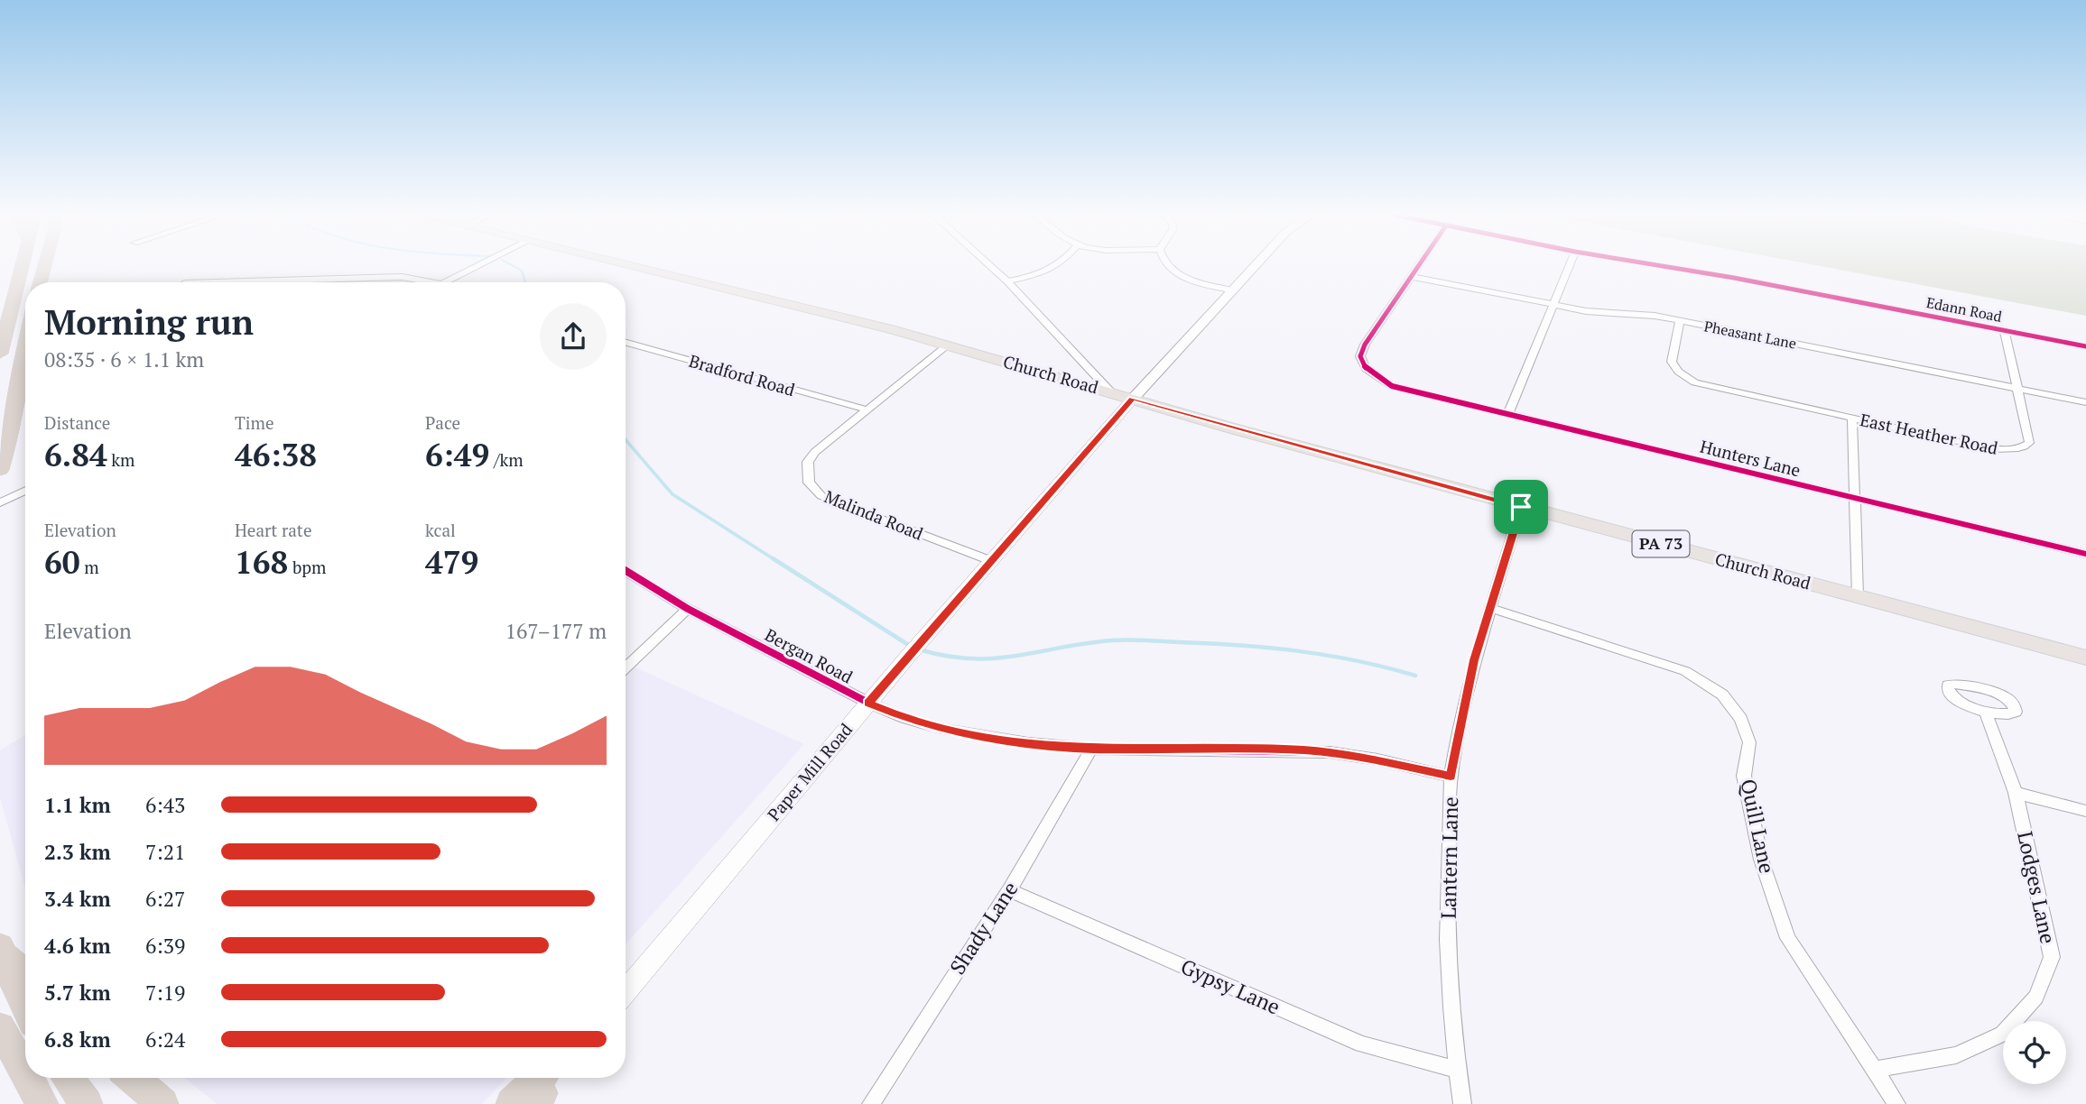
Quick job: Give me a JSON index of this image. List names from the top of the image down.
{
  "streets": {
    "main road": ["Church Road", "PA 73", "Paper Mill Road"],
    "street": [
      "Edann Road",
      "Pheasant Lane",
      "Bradford Road",
      "East Heather Road",
      "Hunters Lane",
      "Malinda Road",
      "Bergan Road",
      "Quill Lane",
      "Lantern Lane",
      "Lodges Lane",
      "Shady Lane",
      "Gypsy Lane"
    ]
  },
  "crossings": [
    ["Edann Road", "East Heather Road"],
    ["Pheasant Lane", "East Heather Road"],
    ["Pheasant Lane", "Hunters Lane"],
    ["Church Road", "East Heather Road"],
    ["Church Road", "Malinda Road"],
    ["Church Road", "Paper Mill Road"],
    ["Church Road", "Lantern Lane"],
    ["Bradford Road", "Malinda Road"],
    ["East Heather Road", "Hunters Lane"],
    ["Malinda Road", "Paper Mill Road"],
    ["Bergan Road", "Paper Mill Road"],
    ["Bergan Road", "Lantern Lane"],
    ["Bergan Road", "Shady Lane"],
    ["Quill Lane", "Lantern Lane"],
    ["Quill Lane", "Lodges Lane"],
    ["Lantern Lane", "Gypsy Lane"],
    ["Shady Lane", "Gypsy Lane"]
  ],
  "page": {
    "heading": ["Morning run", "08:35 · 6 × 1.1 km"],
    "stats": [
      ["Distance", "6.84 km"],
      ["Time", "46:38"],
      ["Pace", "6:49 /km"],
      ["Elevation", "60 m"],
      ["Heart rate", "168 bpm"],
      ["kcal", "479"]
    ],
    "chart": ["Elevation", "167–177 m"],
    "list": [
      {
        "name": "1.1 km",
        "note": "6:43"
      },
      {
        "name": "2.3 km",
        "note": "7:21"
      },
      {
        "name": "3.4 km",
        "note": "6:27"
      },
      {
        "name": "4.6 km",
        "note": "6:39"
      },
      {
        "name": "5.7 km",
        "note": "7:19"
      },
      {
        "name": "6.8 km",
        "note": "6:24"
      }
    ]
  }
}
